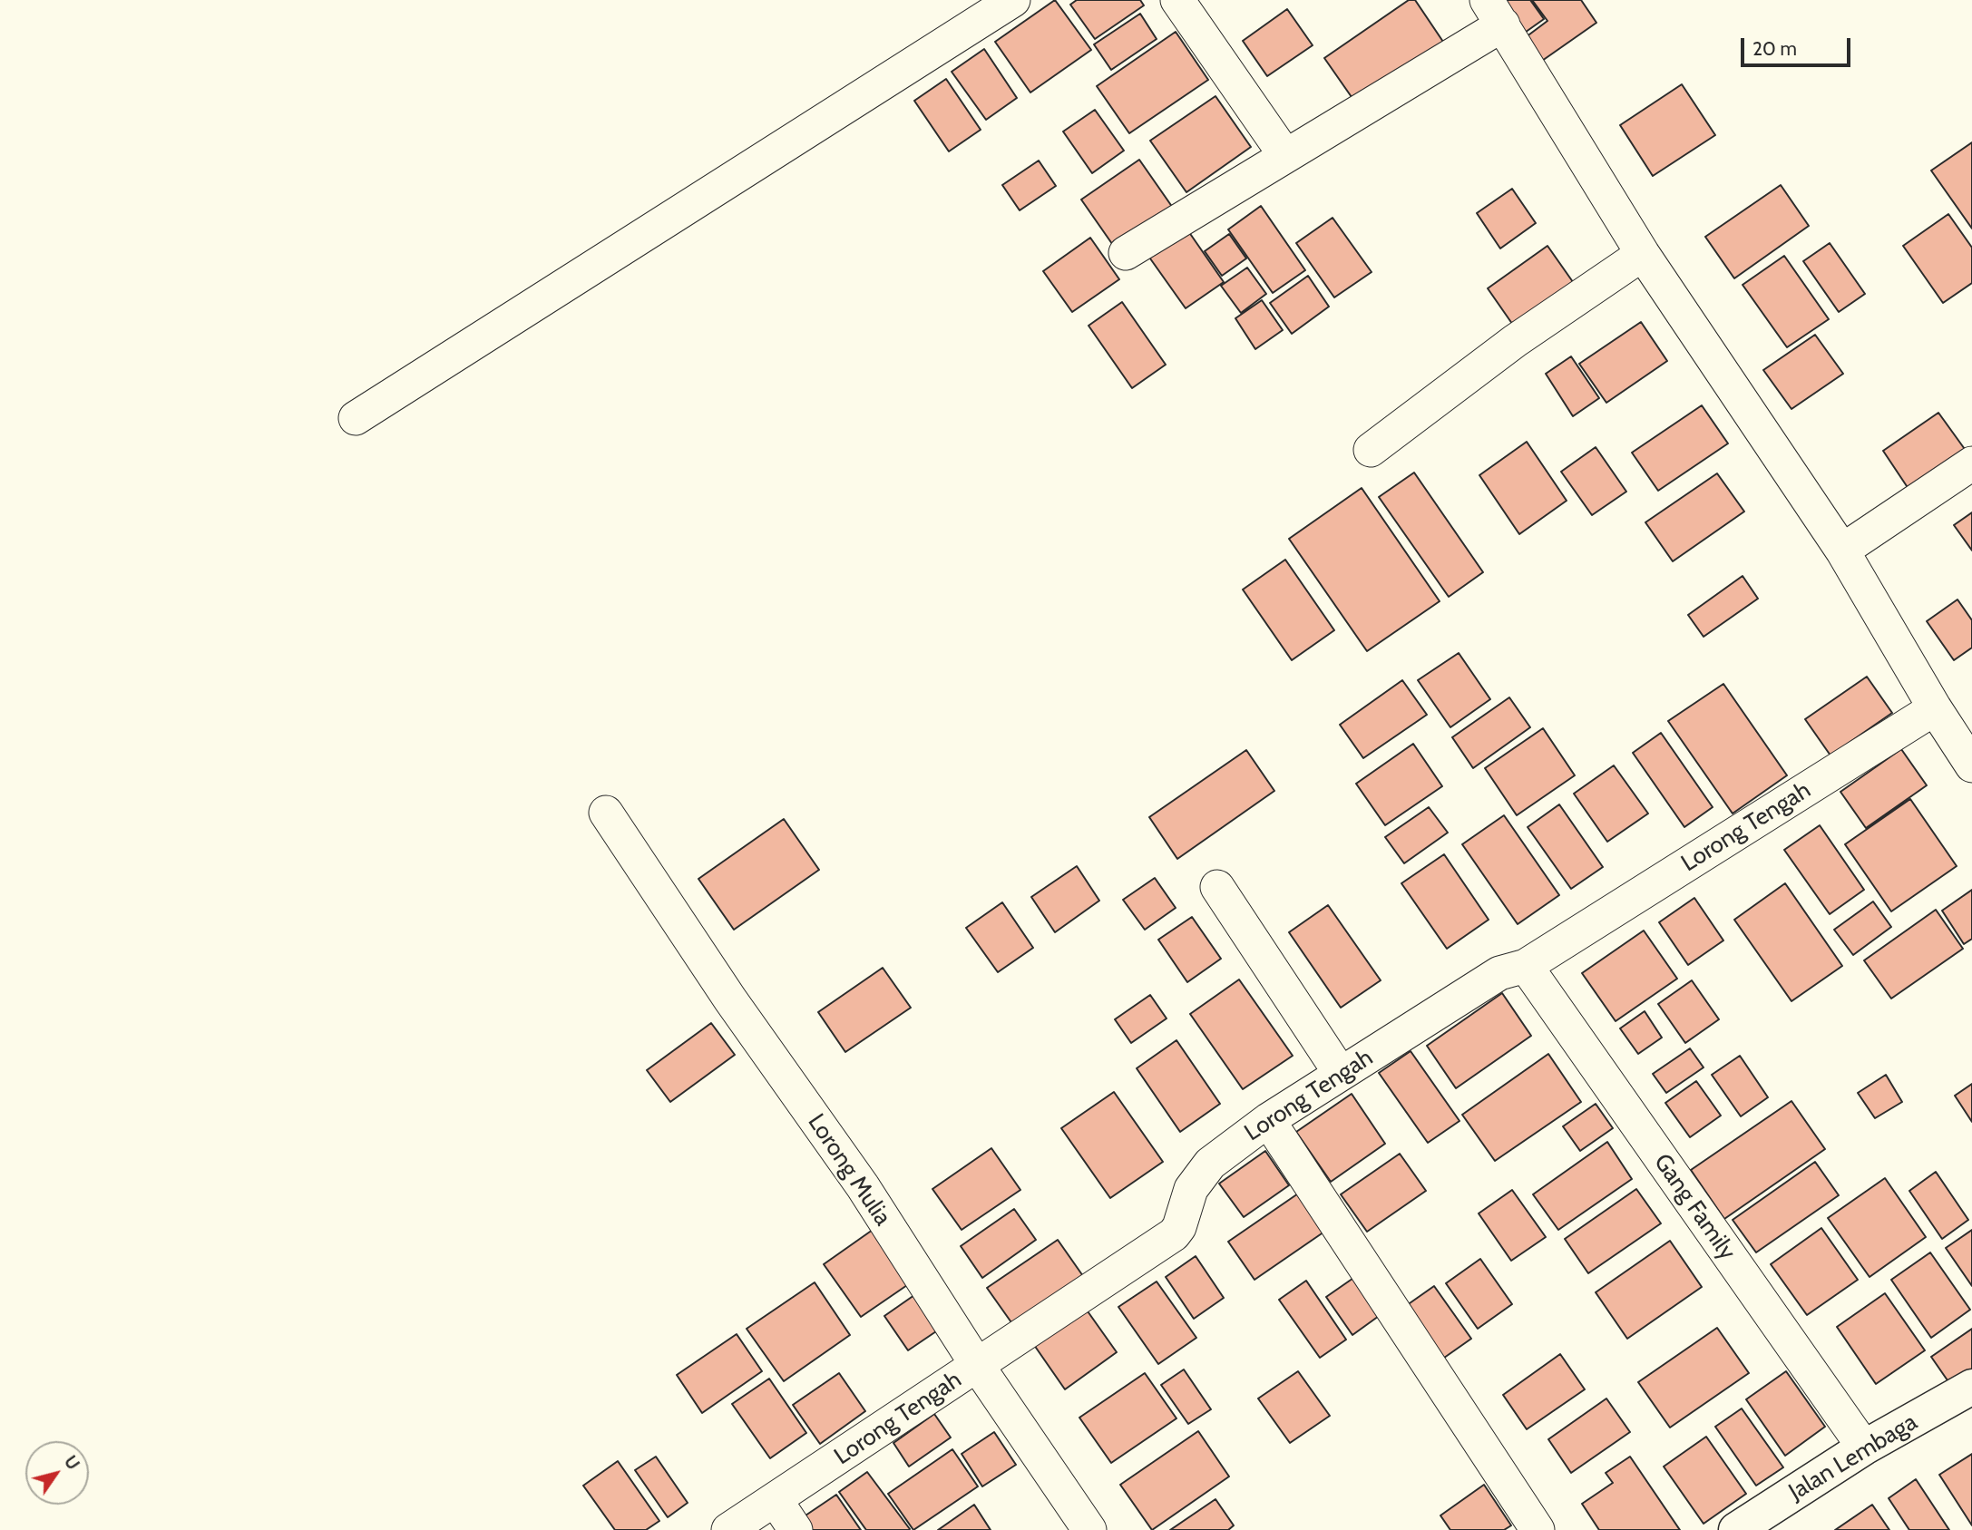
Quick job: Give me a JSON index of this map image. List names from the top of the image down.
{
  "streets": {
    "street": [
      "Lorong Tengah",
      "Lorong Mulia",
      "Gang Family",
      "Jalan Lembaga"
    ]
  },
  "crossings": [
    ["Lorong Tengah", "Lorong Mulia"],
    ["Lorong Tengah", "Gang Family"],
    ["Gang Family", "Jalan Lembaga"]
  ],
  "scale_bar": "20 m",
  "north": "top right"
}
